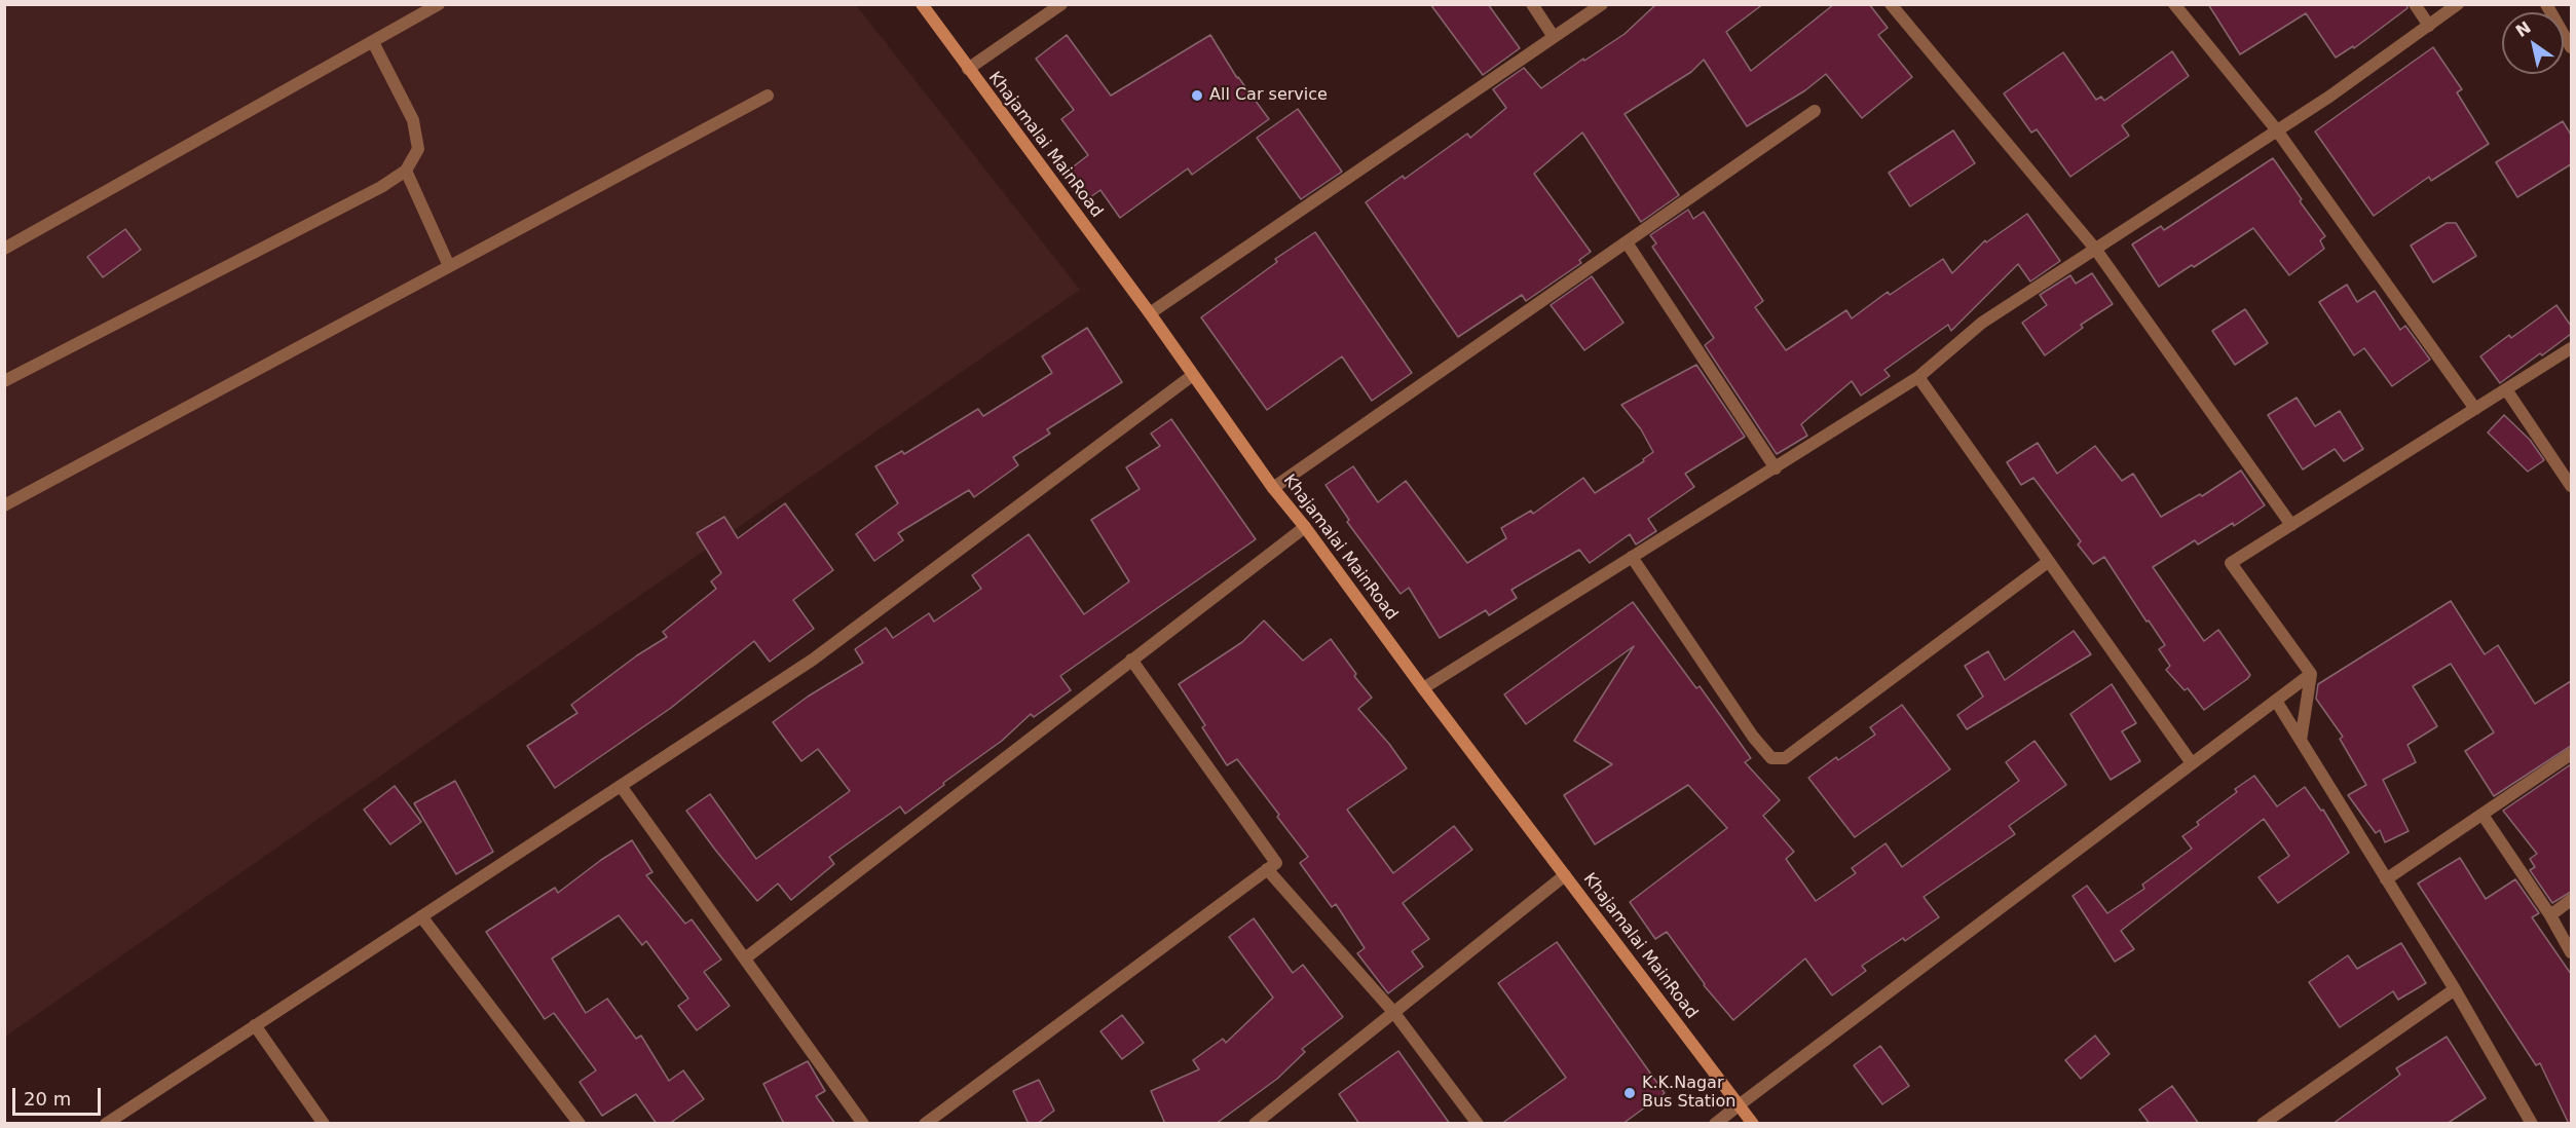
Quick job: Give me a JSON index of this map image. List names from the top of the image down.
{
  "streets": {
    "main road": ["Khajamalai MainRoad"]
  },
  "places": ["All Car service", "K.K.Nagar Bus Station"],
  "scale_bar": "20 m",
  "north": "top left"
}
